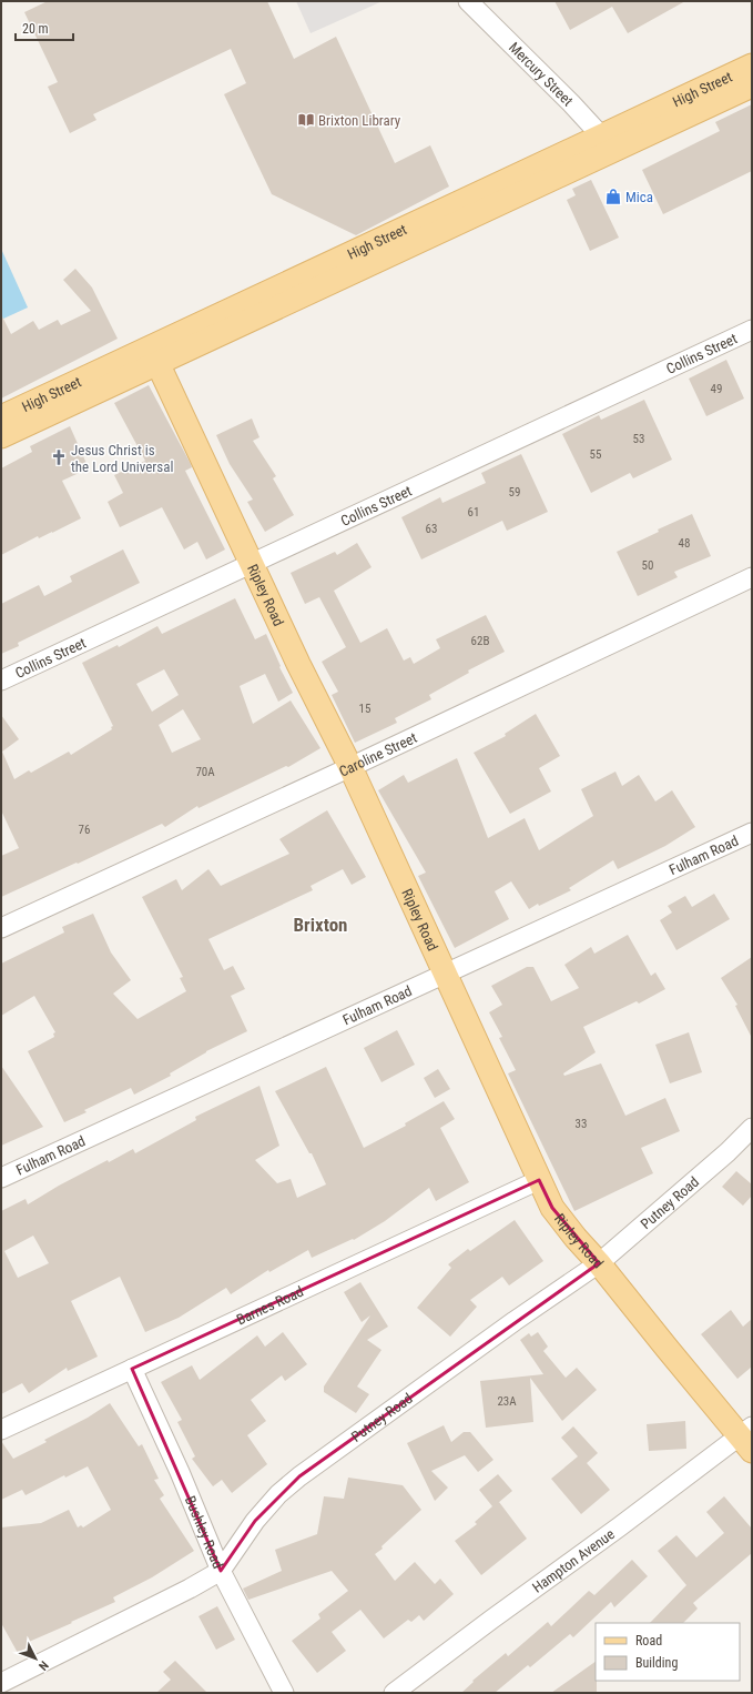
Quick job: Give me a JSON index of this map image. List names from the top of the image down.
{
  "streets": {
    "main road": ["High Street", "Ripley Road"],
    "street": [
      "Mercury Street",
      "Collins Street",
      "Caroline Street",
      "Fulham Road",
      "Putney Road",
      "Barnes Road",
      "Bushley Road",
      "Hampton Avenue"
    ]
  },
  "crossings": [
    ["Mercury Street", "High Street"],
    ["High Street", "Ripley Road"],
    ["Collins Street", "Ripley Road"],
    ["Ripley Road", "Caroline Street"],
    ["Ripley Road", "Fulham Road"],
    ["Ripley Road", "Putney Road"],
    ["Ripley Road", "Barnes Road"],
    ["Ripley Road", "Hampton Avenue"],
    ["Putney Road", "Bushley Road"],
    ["Barnes Road", "Bushley Road"]
  ],
  "districts": ["Brixton"],
  "places": {
    "library": ["Brixton Library"],
    "shop": ["Mica"],
    "church": ["Jesus Christ is the Lord Universal"]
  },
  "house_numbers": [
    "49",
    "53",
    "55",
    "59",
    "61",
    "63",
    "48",
    "50",
    "62B",
    "15",
    "70A",
    "76",
    "33",
    "23A"
  ],
  "legend": ["Road", "Building"],
  "scale_bar": "20 m",
  "north": "bottom right"
}
